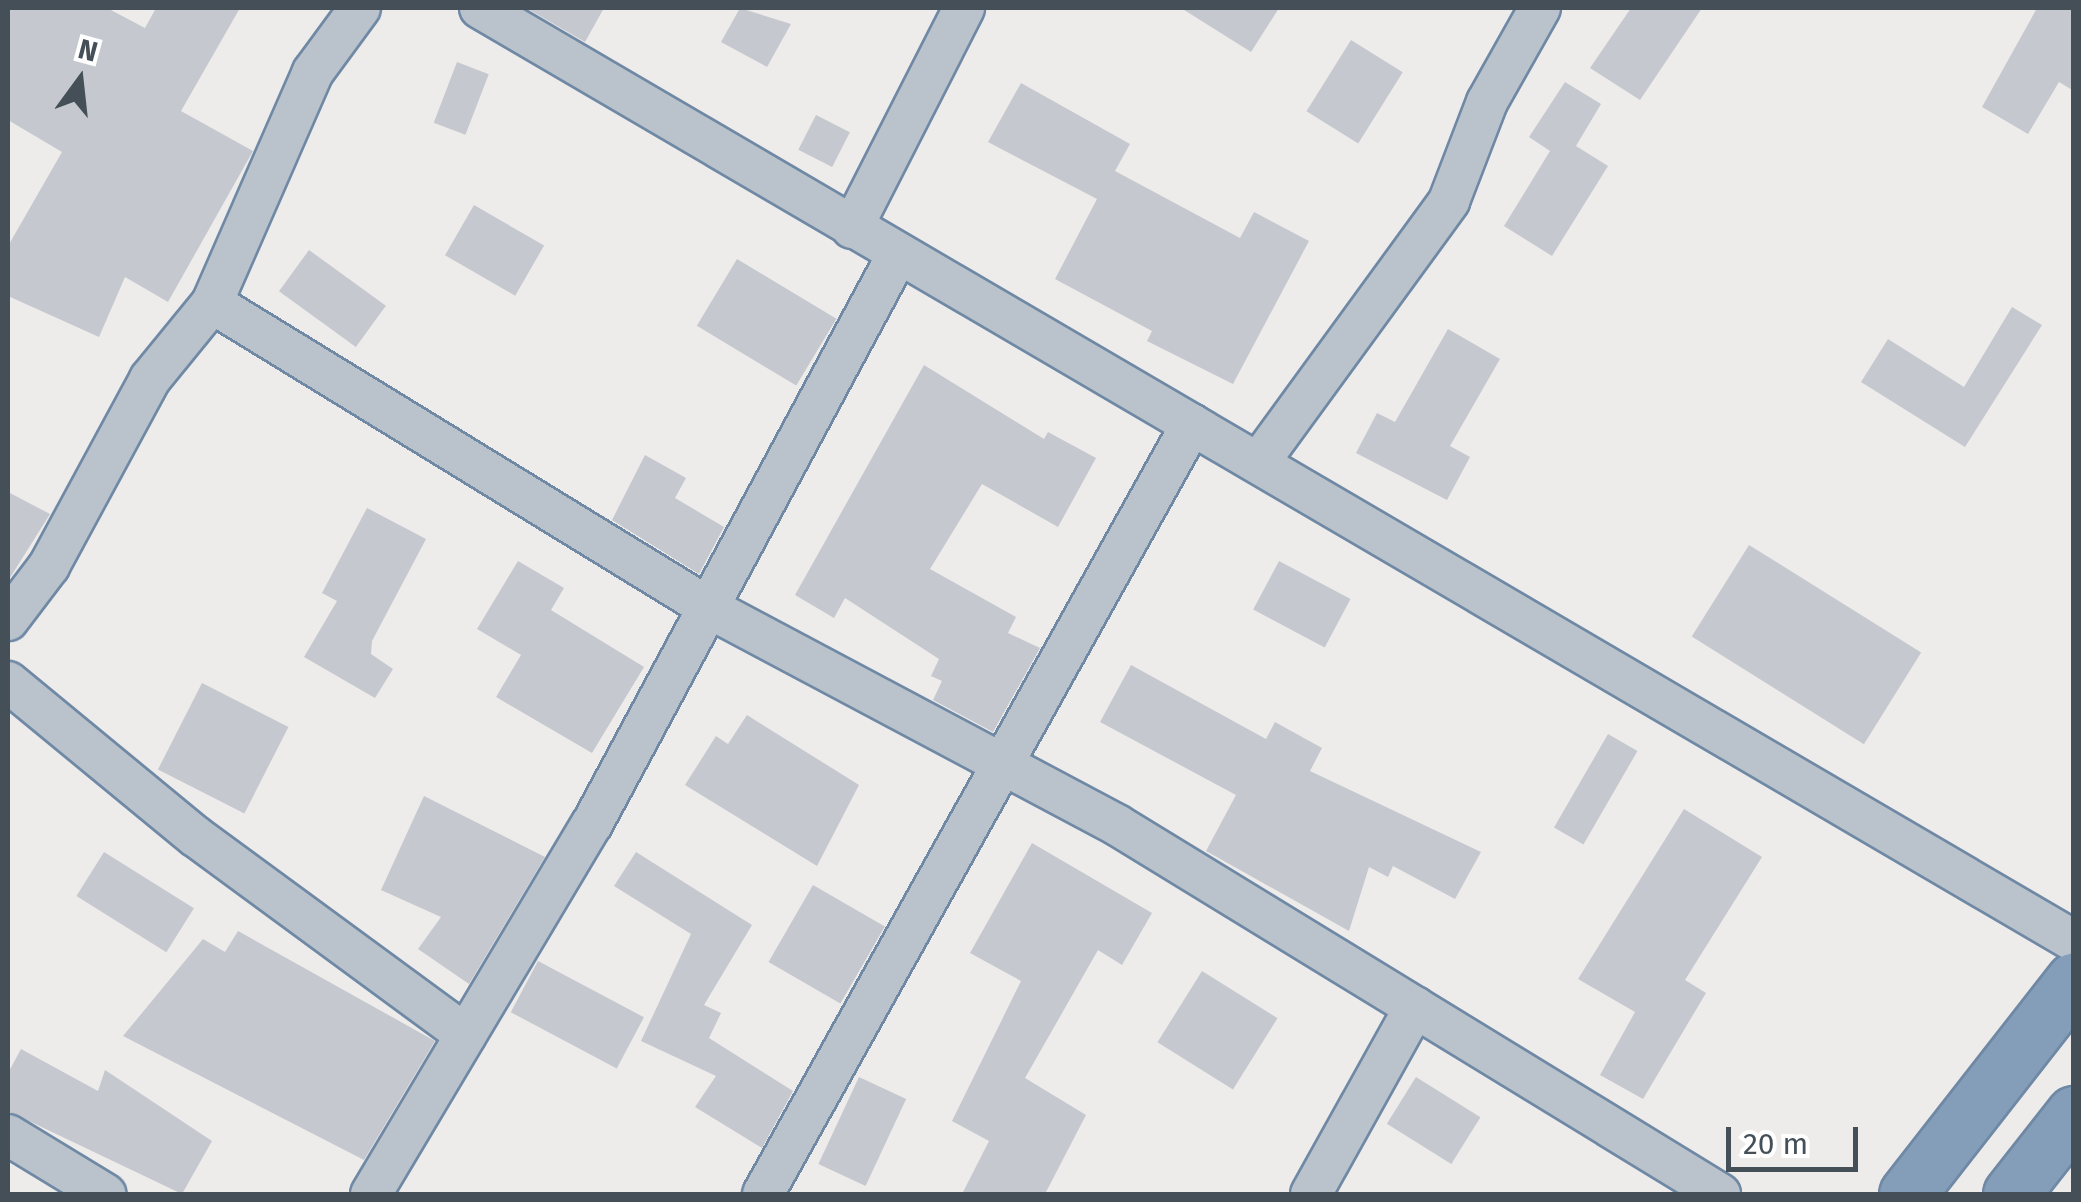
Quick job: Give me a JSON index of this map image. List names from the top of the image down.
{
  "scale_bar": "20 m",
  "north": "top"
}
